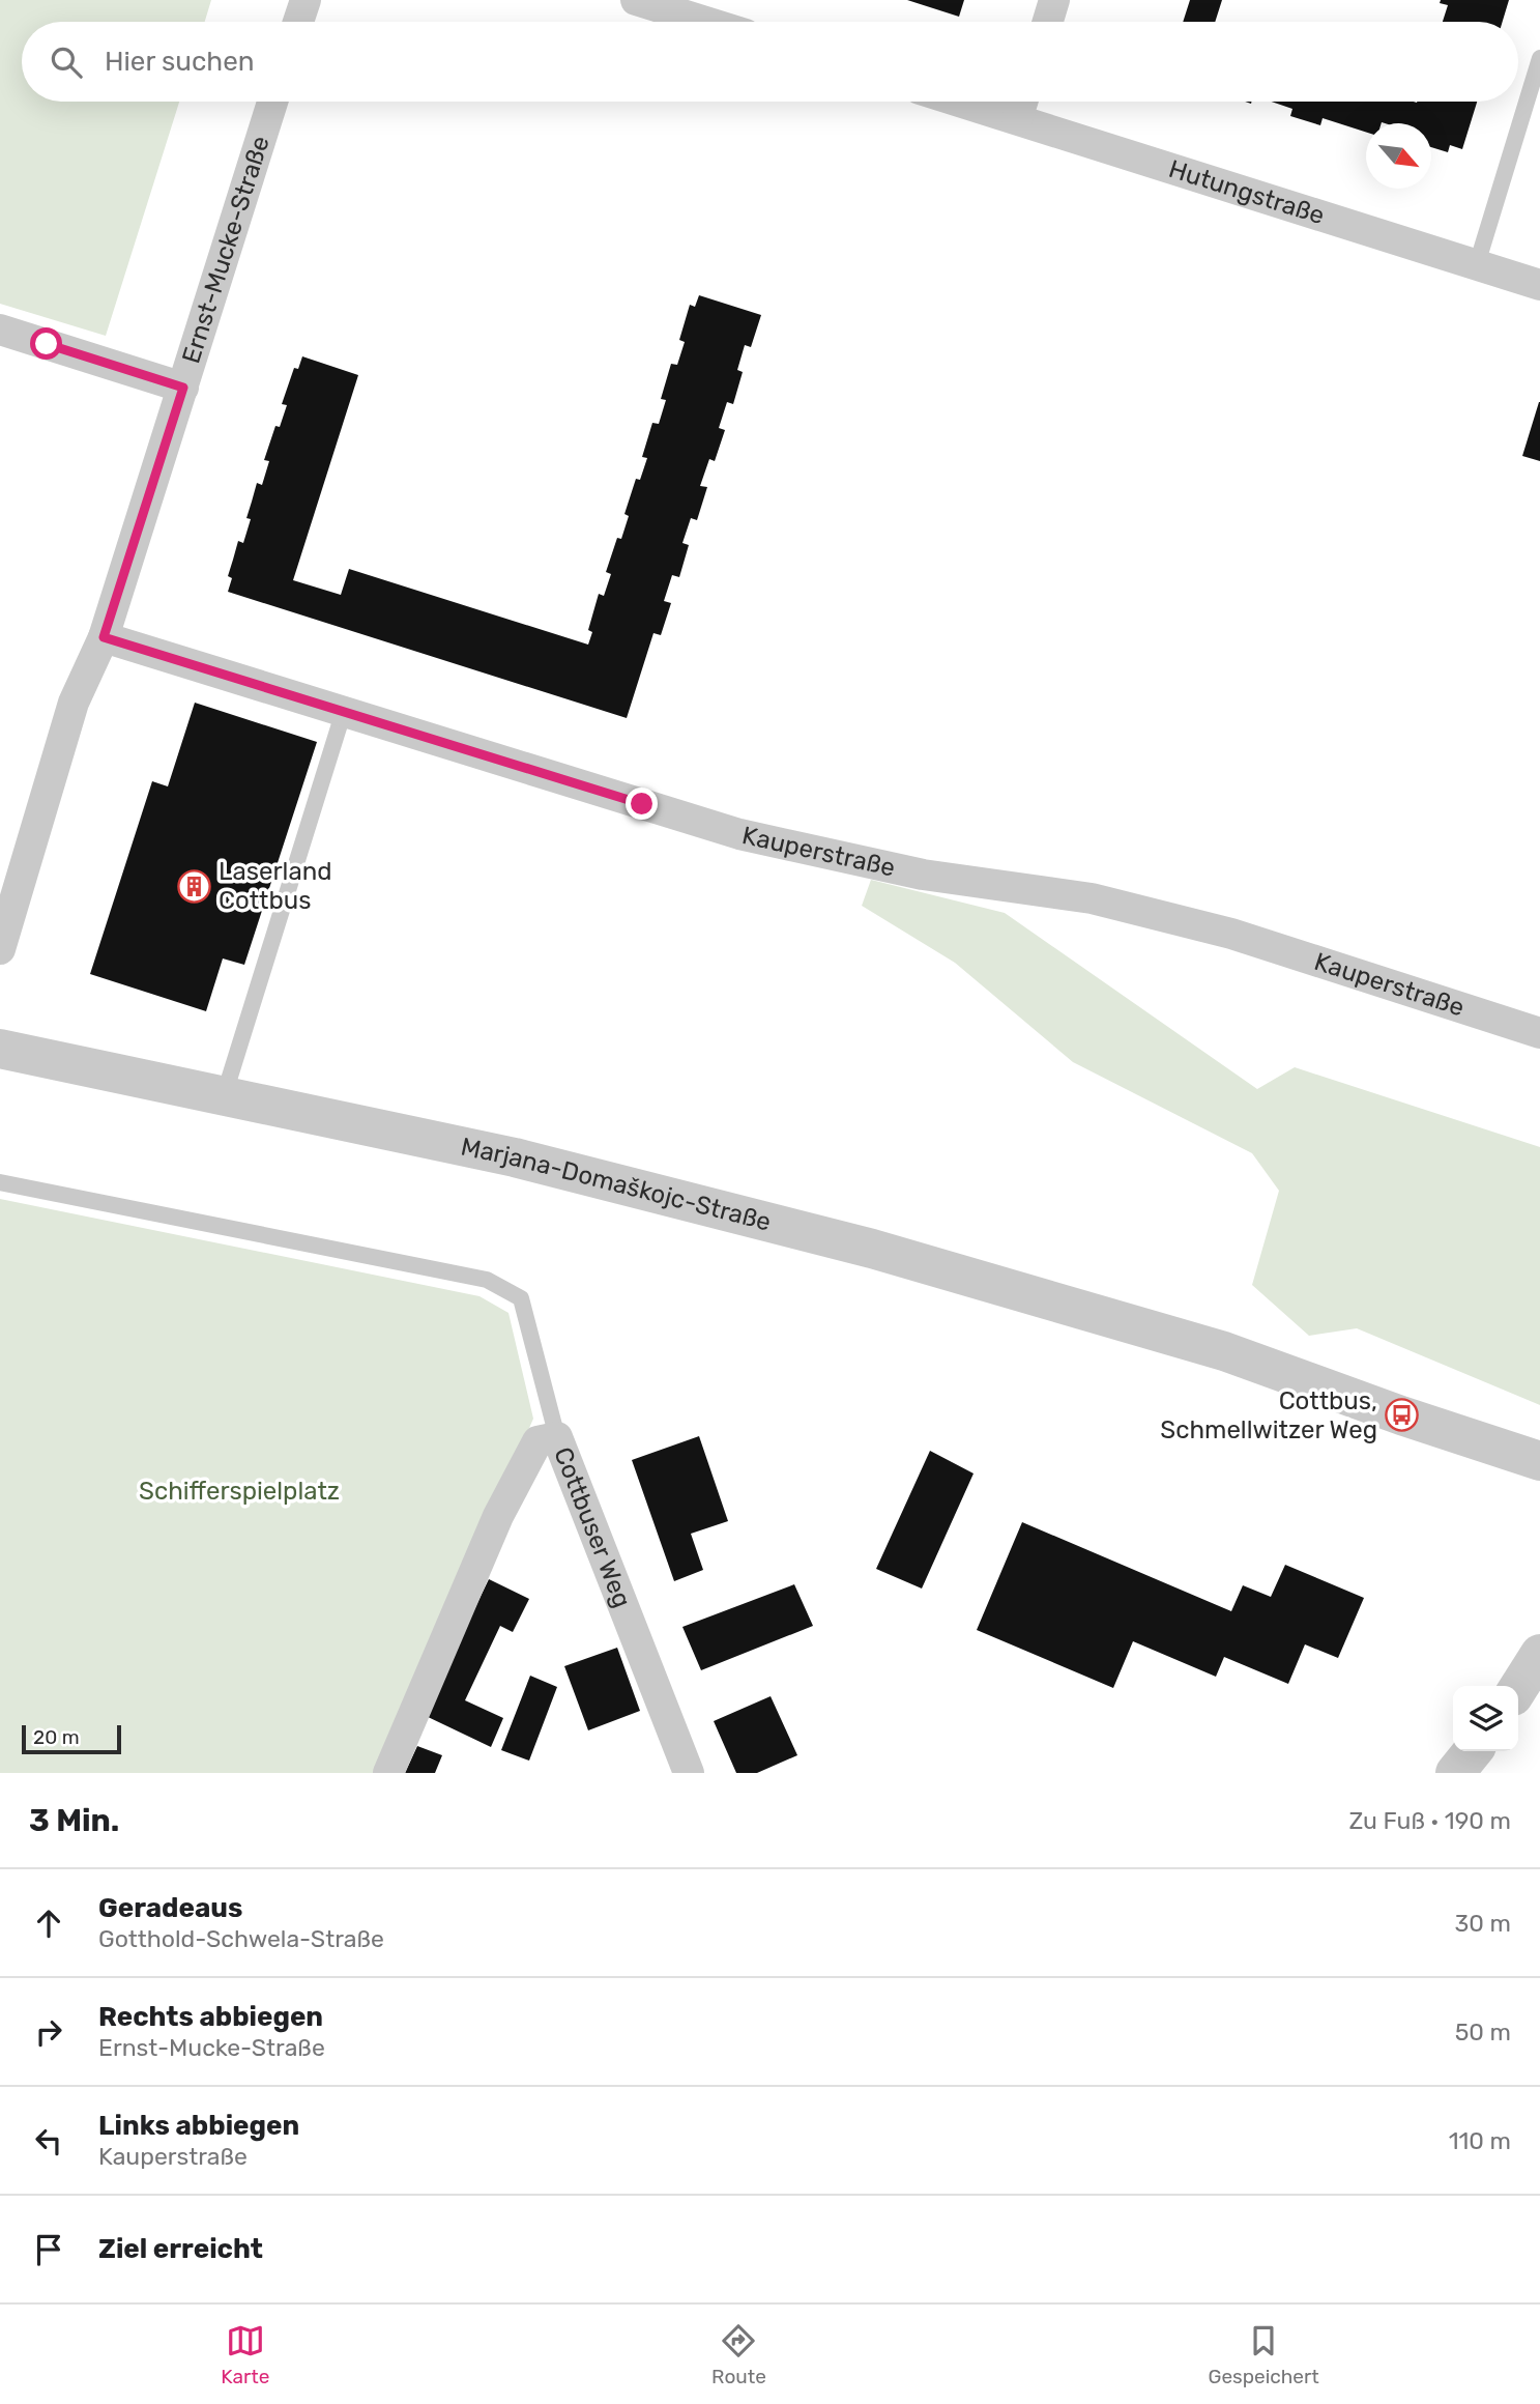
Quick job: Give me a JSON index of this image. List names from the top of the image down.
{
  "streets": {
    "street": [
      "Hutungstraße",
      "Ernst-Mucke-Straße",
      "Kauperstraße",
      "Marjana-Domaškojc-Straße",
      "Cottbuser Weg"
    ]
  },
  "crossings": [
    ["Ernst-Mucke-Straße", "Kauperstraße"]
  ],
  "parks": ["Schifferspielplatz"],
  "places": {
    "building": ["Laserland Cottbus"],
    "bus stop": ["Cottbus, Schmellwitzer Weg"]
  },
  "scale_bar": "20 m",
  "north": "bottom right",
  "page": {
    "search": "Hier suchen",
    "scale": "20 m",
    "heading": ["3 Min.", "Zu Fuß · 190 m"],
    "list": [
      ["Geradeaus", "Gotthold-Schwela-Straße", "30 m"],
      ["Rechts abbiegen", "Ernst-Mucke-Straße", "50 m"],
      ["Links abbiegen", "Kauperstraße", "110 m"],
      "Ziel erreicht"
    ],
    "nav": ["Karte", "Route", "Gespeichert"]
  }
}
